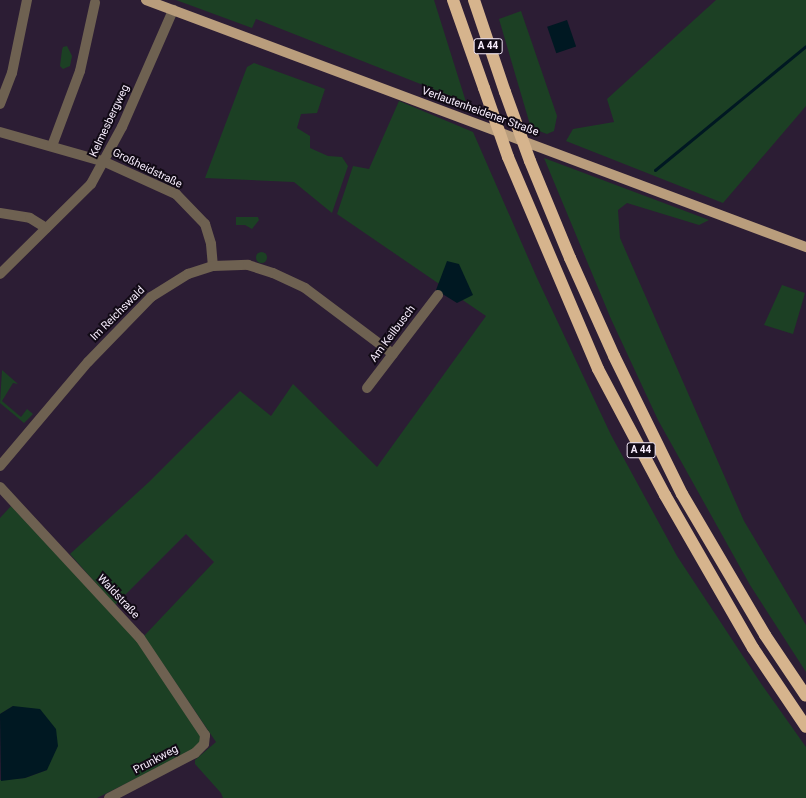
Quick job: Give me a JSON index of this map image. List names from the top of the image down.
{
  "streets": {
    "highway": ["A 44"],
    "main road": ["Verlautenheidener Straße"],
    "street": [
      "Kelmesbergweg",
      "Großheidstraße",
      "Im Reichswald",
      "Am Keilbusch",
      "Waldstraße",
      "Prunkweg"
    ]
  },
  "crossings": [
    ["Verlautenheidener Straße", "Kelmesbergweg"],
    ["Kelmesbergweg", "Großheidstraße"],
    ["Großheidstraße", "Im Reichswald"],
    ["Im Reichswald", "Am Keilbusch"],
    ["Waldstraße", "Prunkweg"]
  ]
}
